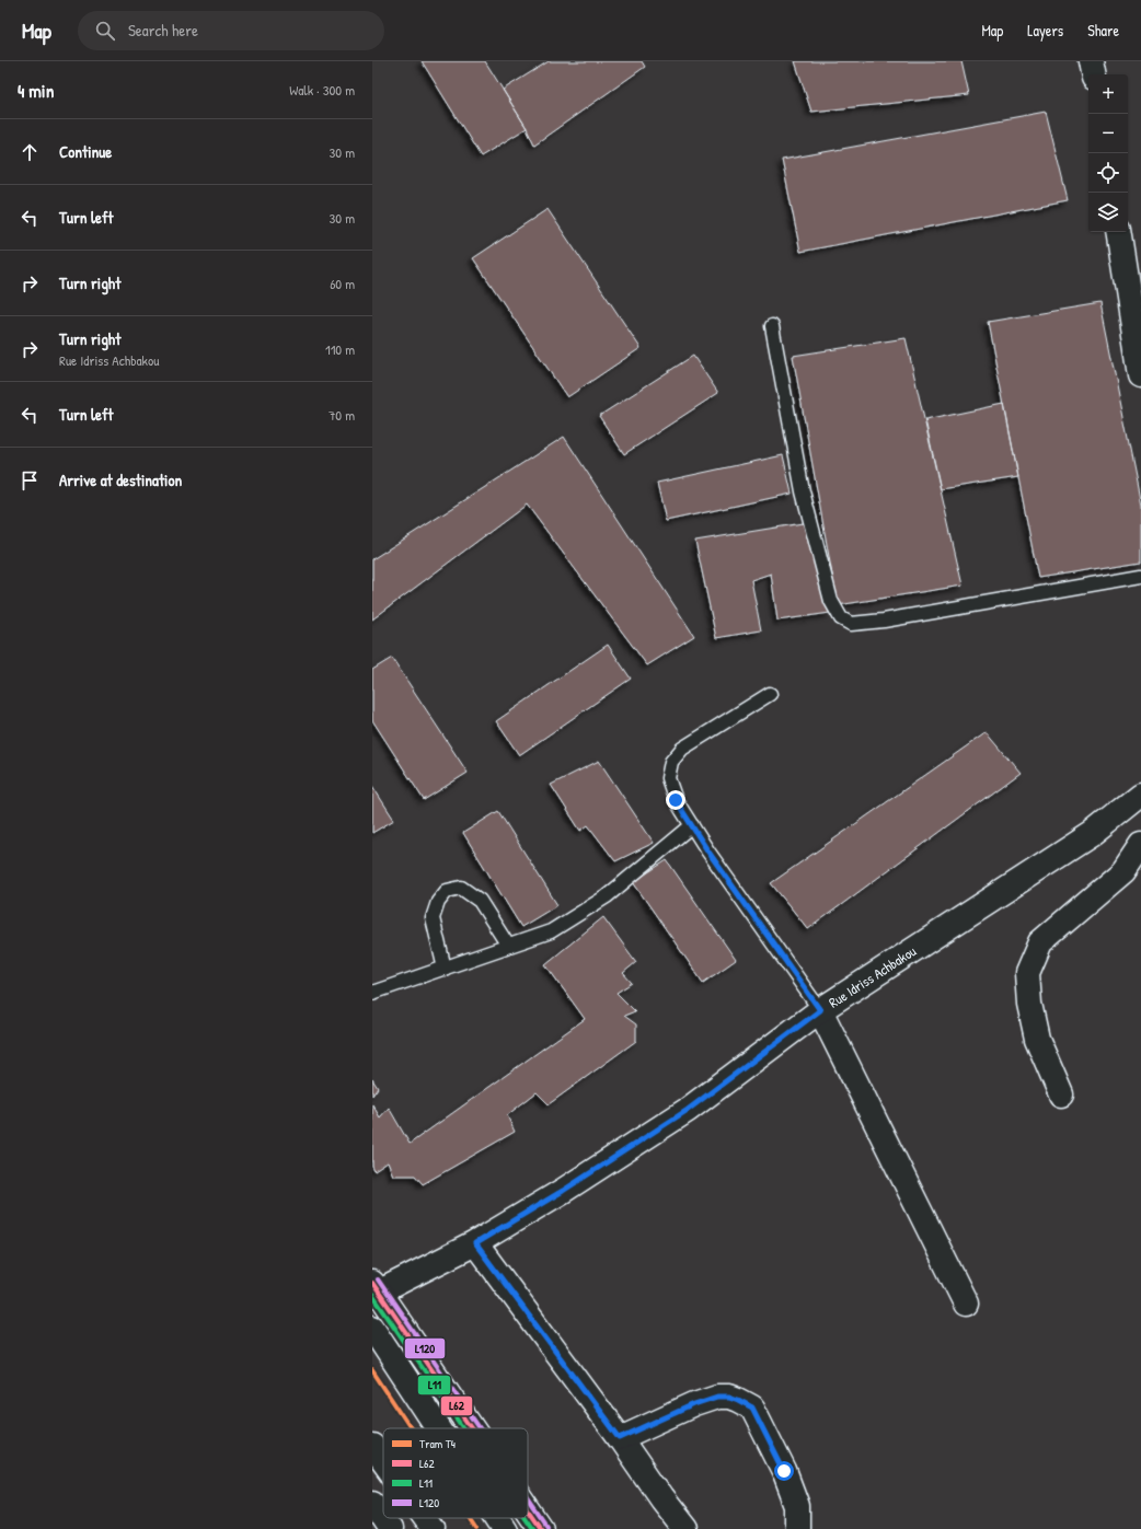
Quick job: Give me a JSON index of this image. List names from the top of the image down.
{
  "streets": {
    "main road": ["Rue Idriss Achbakou"]
  },
  "lines": [
    "transit line L120",
    "transit line L62",
    "transit line L11",
    "tram line T4"
  ],
  "legend": [
    "Tram T4",
    "L62",
    "L11",
    "L120"
  ],
  "page": {
    "header": "Map",
    "search": "Search here",
    "nav": ["Map", "Layers", "Share"],
    "heading": ["4 min", "Walk · 300 m"],
    "map_buttons": ["+", "−"],
    "list": [
      ["Continue", "30 m"],
      ["Turn left", "30 m"],
      ["Turn right", "60 m"],
      ["Turn right", "Rue Idriss Achbakou", "110 m"],
      ["Turn left", "70 m"],
      "Arrive at destination"
    ]
  }
}
